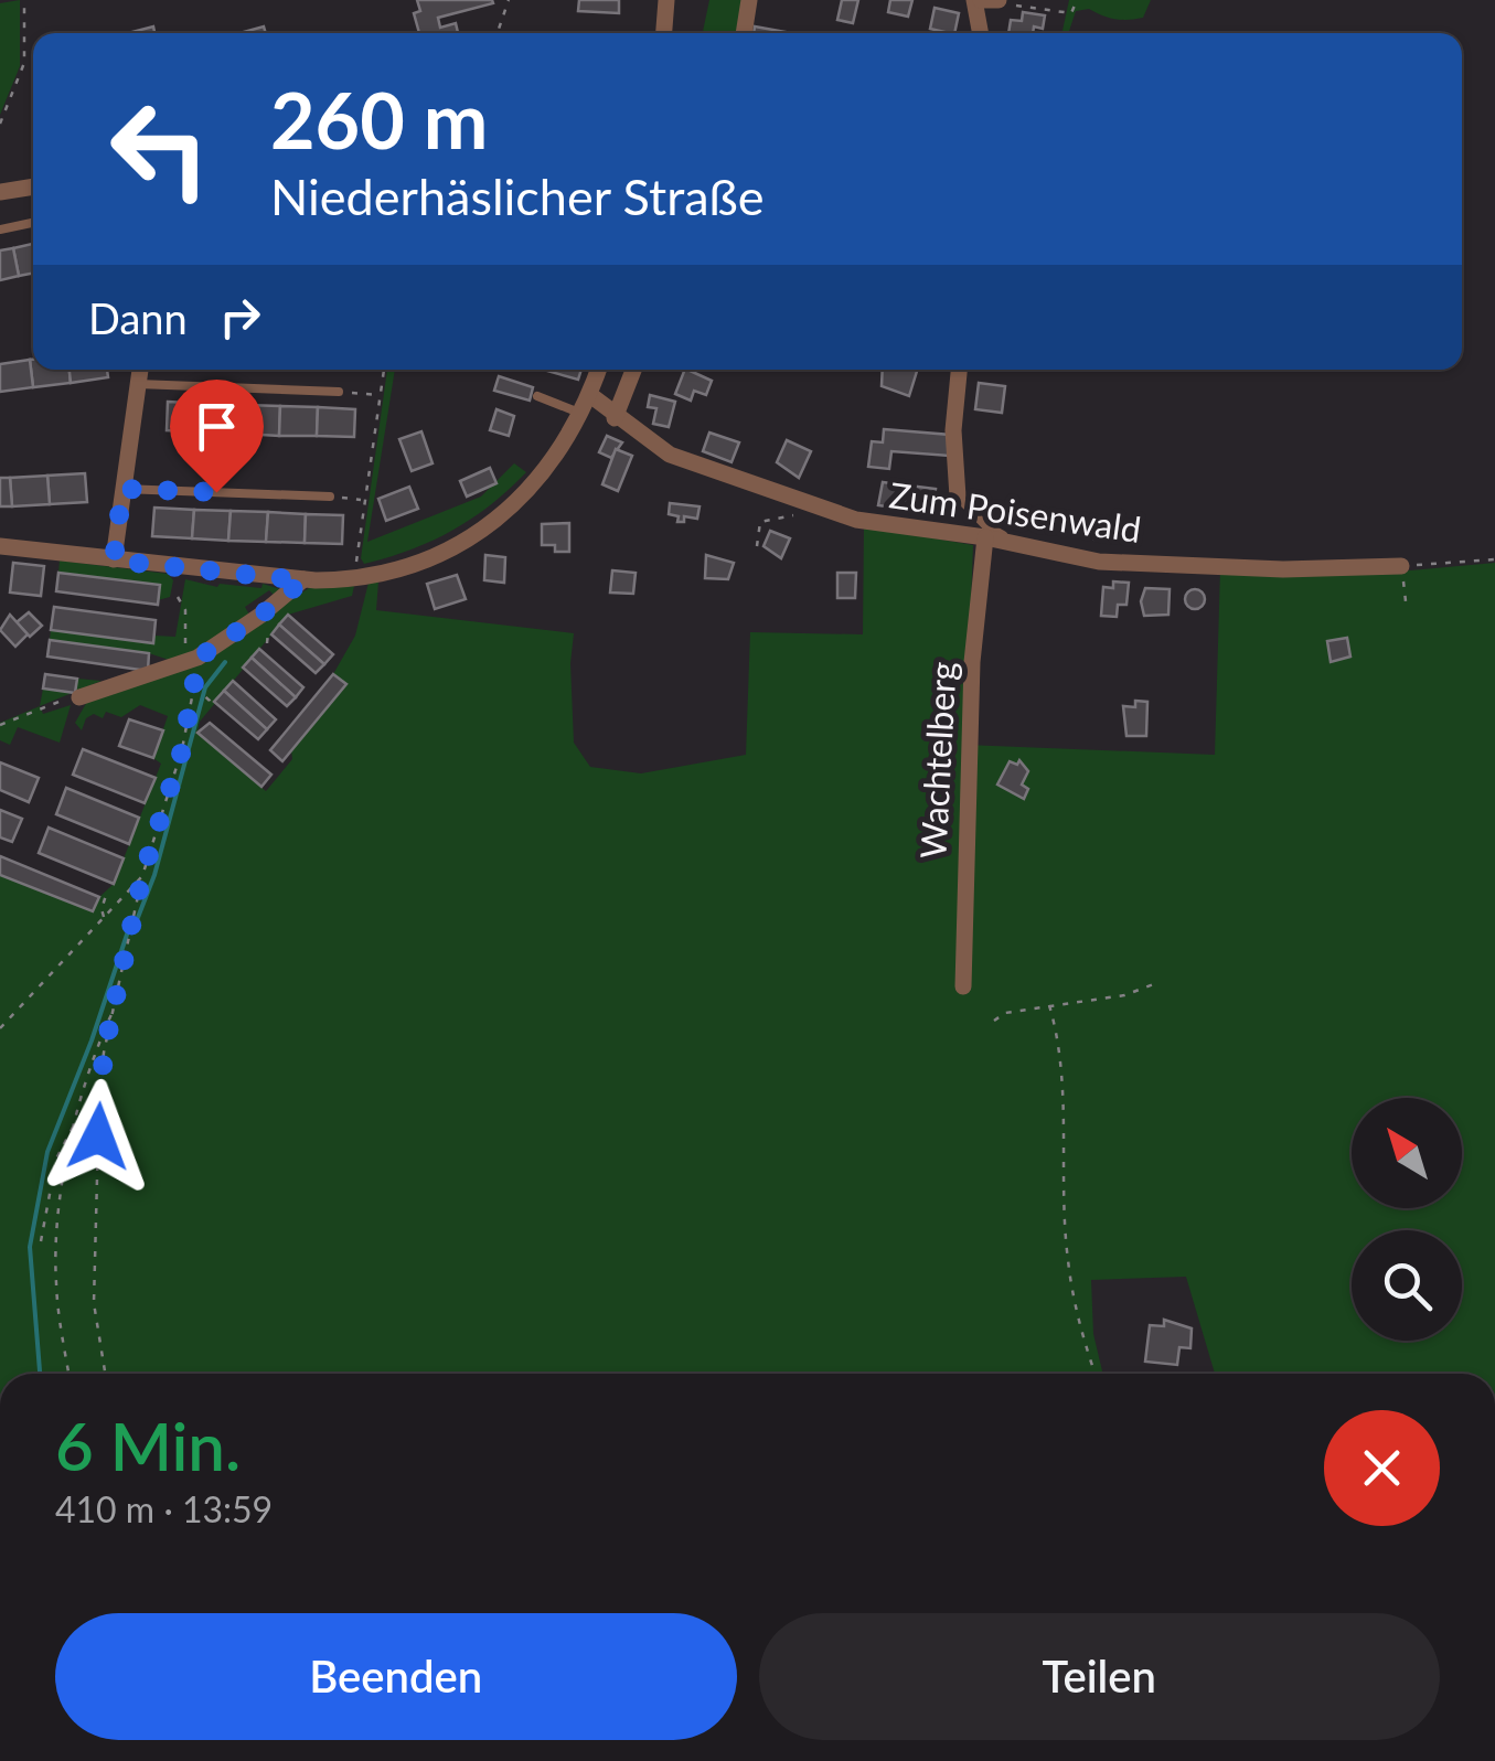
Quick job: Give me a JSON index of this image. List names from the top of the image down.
{
  "streets": {
    "street": ["Zum Poisenwald", "Wachtelberg"]
  },
  "crossings": [
    ["Zum Poisenwald", "Wachtelberg"]
  ],
  "north": "top left",
  "page": {
    "turn": ["260 m", "Niederhäslicher Straße"],
    "then": "Dann",
    "heading": ["6 Min.", "410 m · 13:59"],
    "buttons": ["Beenden", "Teilen"]
  }
}
